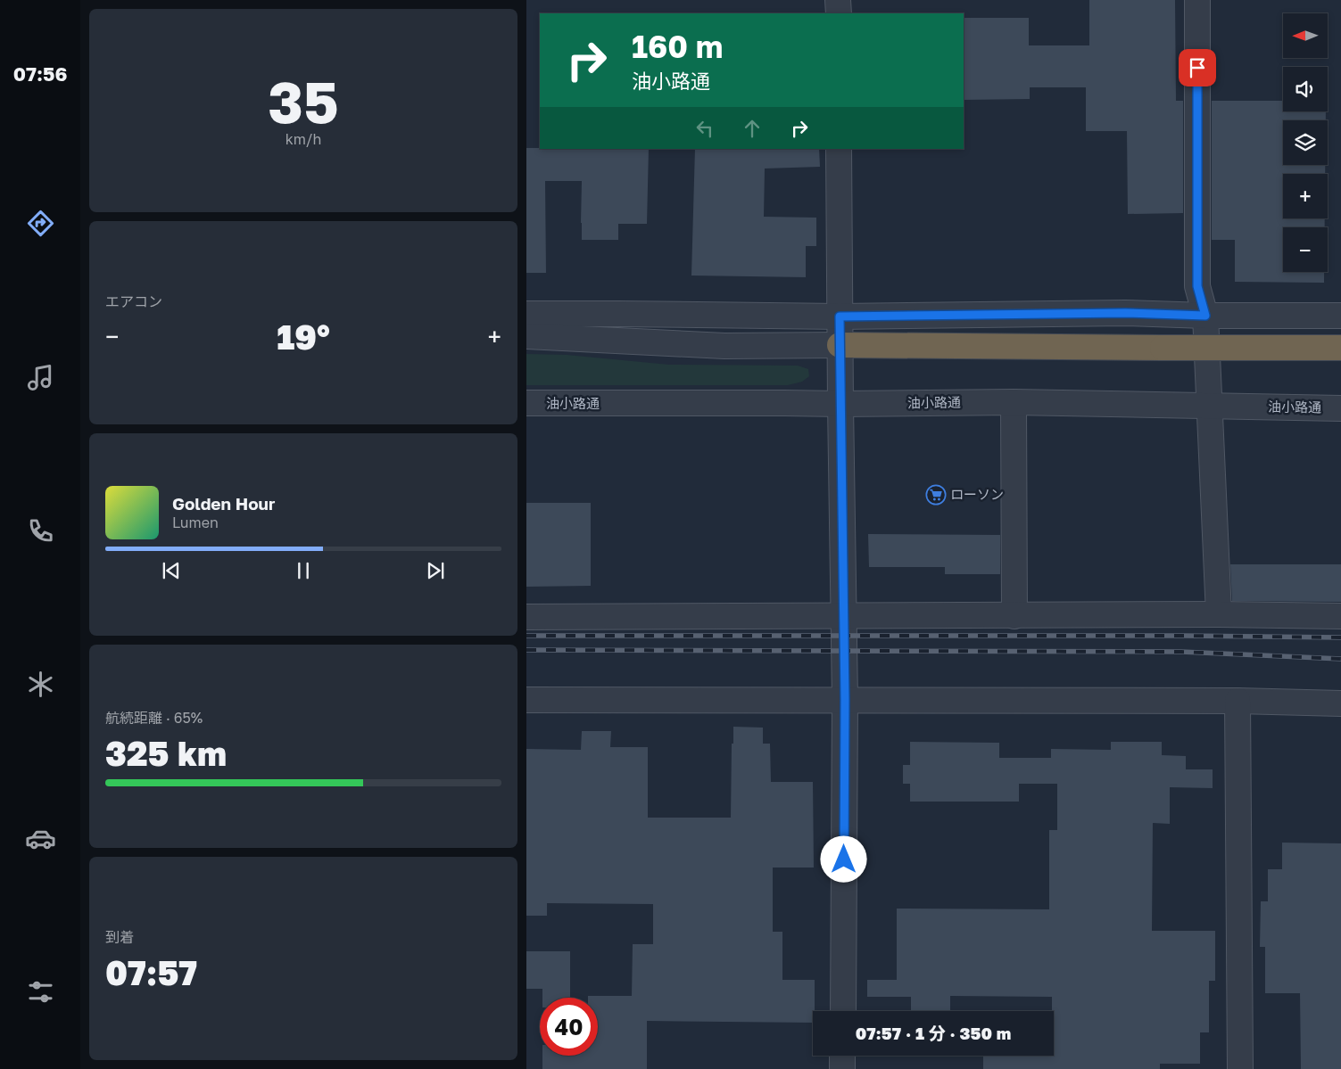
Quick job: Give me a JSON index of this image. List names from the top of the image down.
{
  "streets": {
    "street": ["油小路通"]
  },
  "places": {
    "supermarket": ["ローソン"]
  },
  "north": "left",
  "page": {
    "tabs": "07:56",
    "tile": [
      ["35", "km/h"],
      "エアコン",
      ["航続距離 · 65%", "325 km"],
      ["到着", "07:57"]
    ],
    "map_buttons": ["+", "−"],
    "turn": ["160 m", "油小路通"],
    "heat": ["−", "19°", "+"],
    "song": ["Golden Hour", "Lumen"],
    "limit": "40",
    "trip": "07:57 · 1 分 · 350 m"
  }
}
